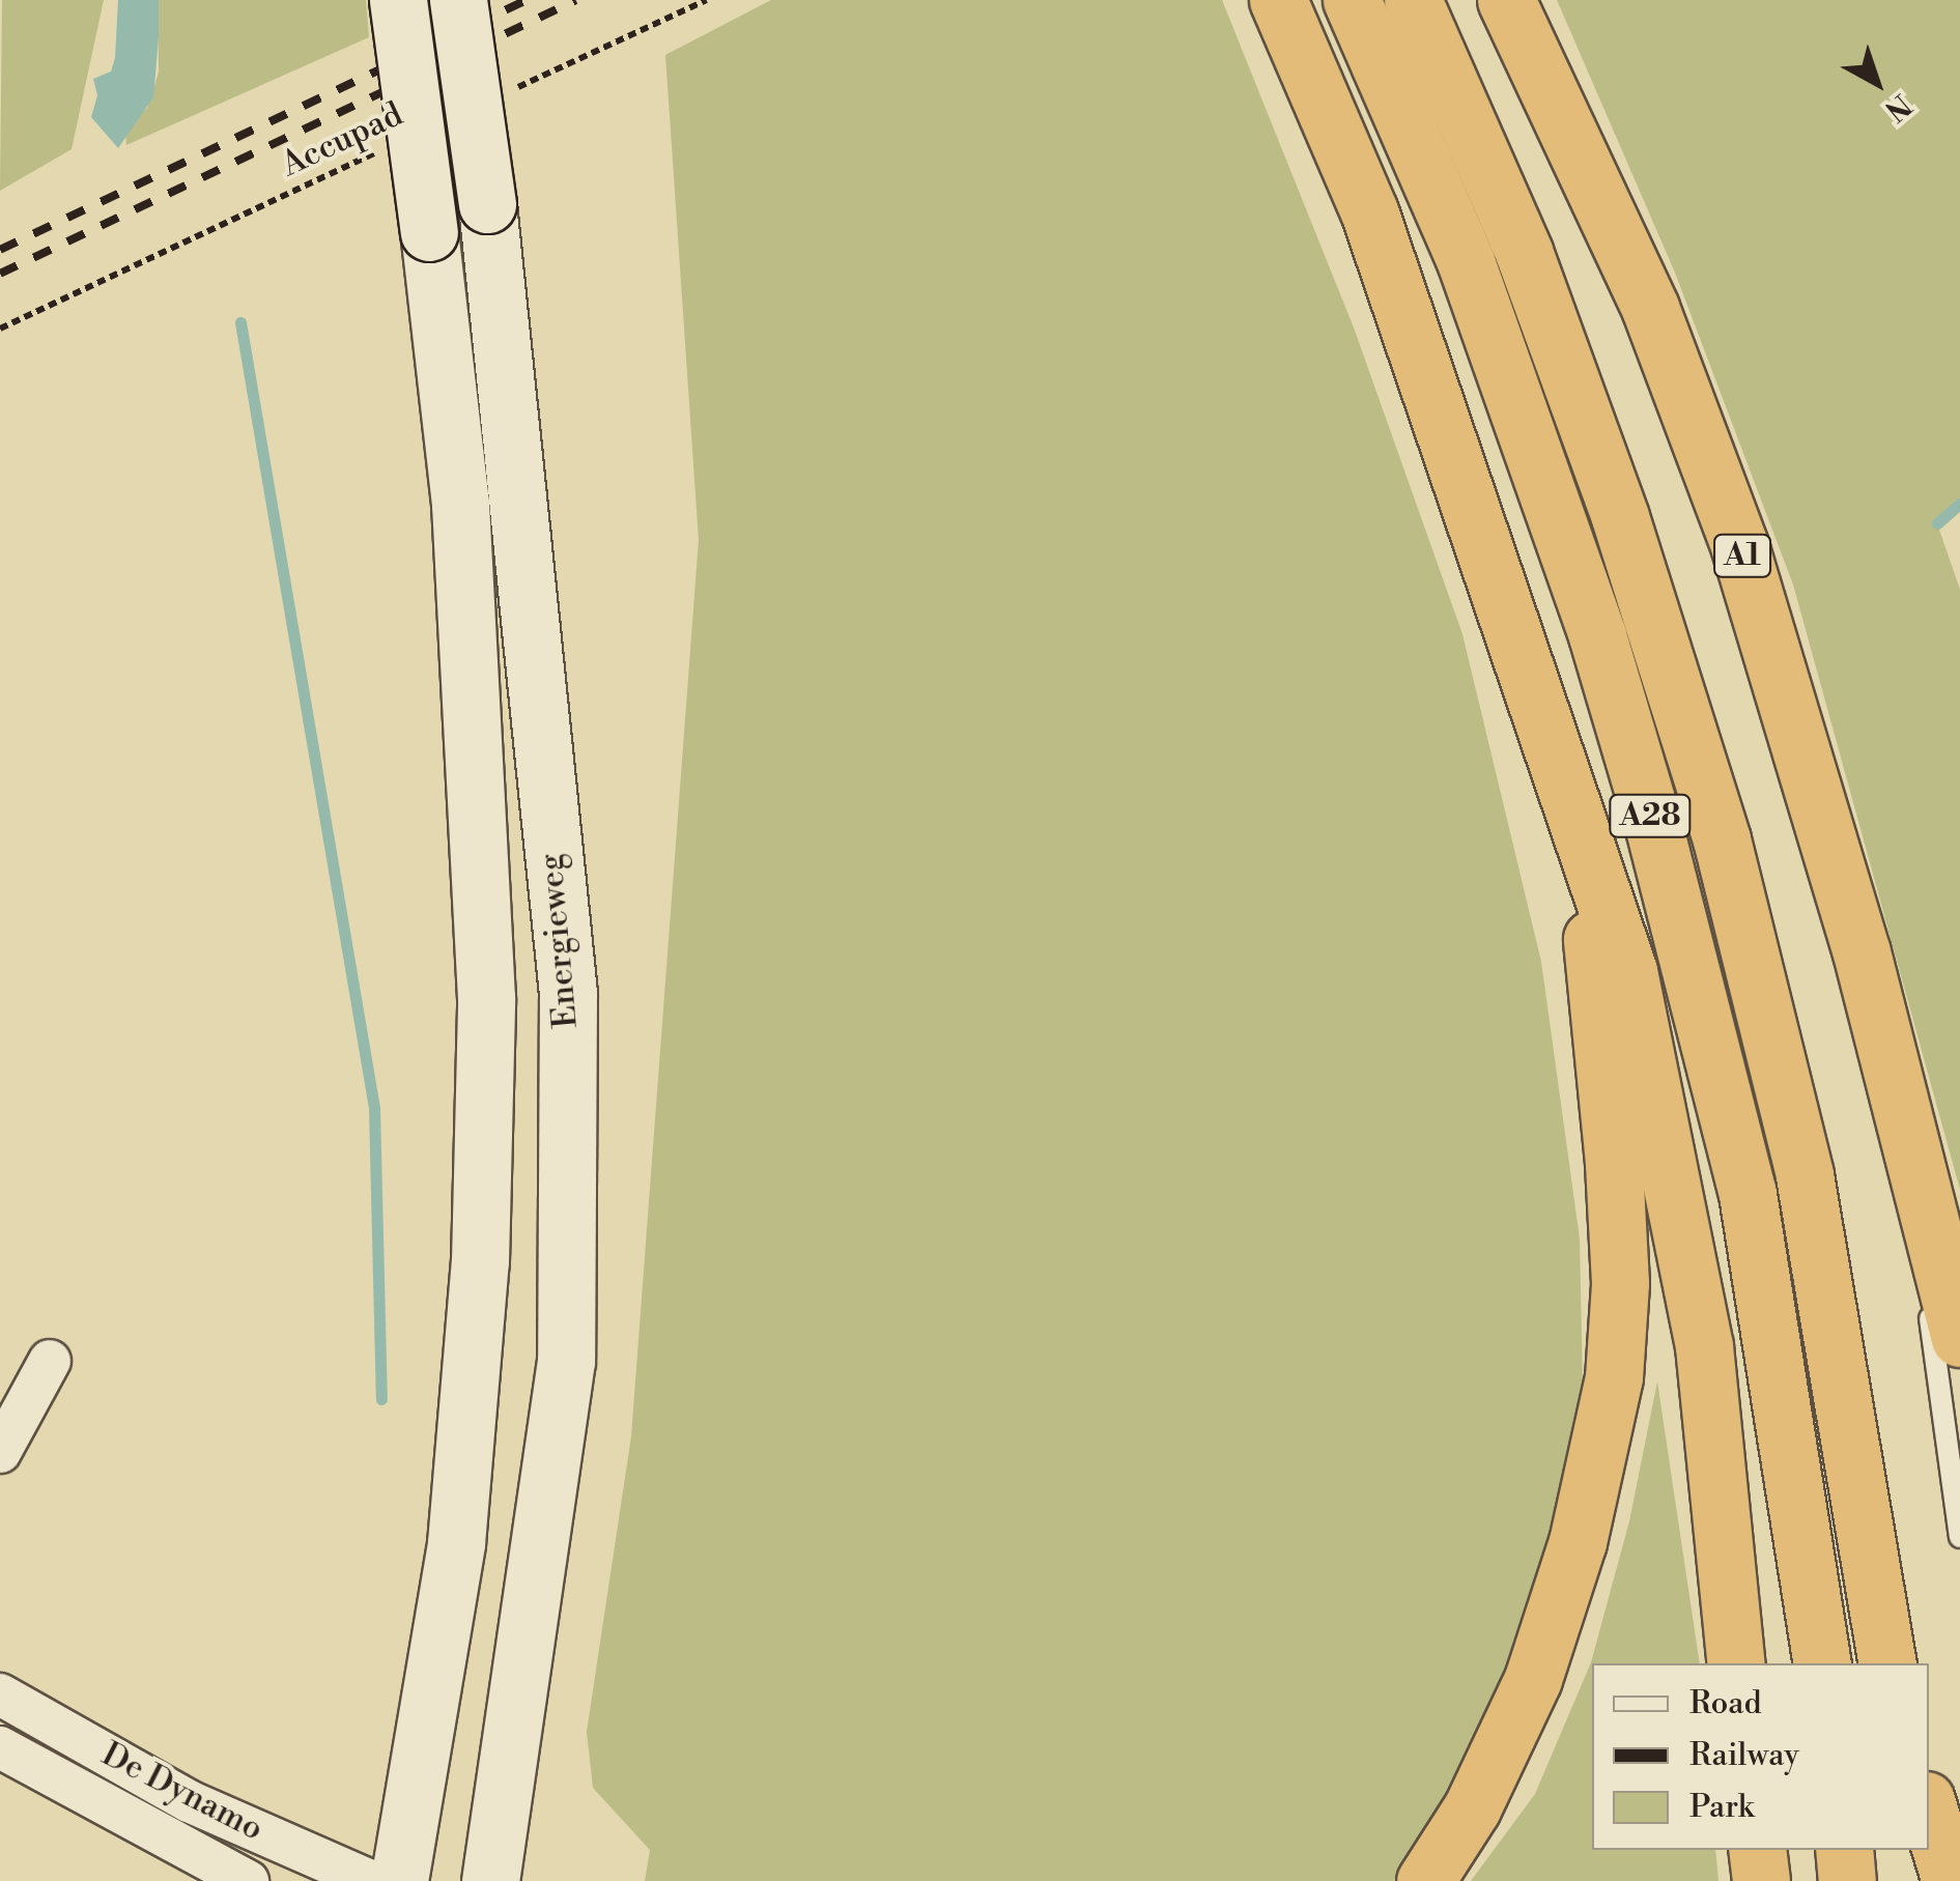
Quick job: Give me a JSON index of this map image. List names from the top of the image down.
{
  "streets": {
    "highway": ["A1", "A28"],
    "main road": ["Energieweg"],
    "street": ["De Dynamo"],
    "path": ["Accupad"]
  },
  "legend": ["Road", "Railway", "Park"],
  "north": "bottom right"
}
